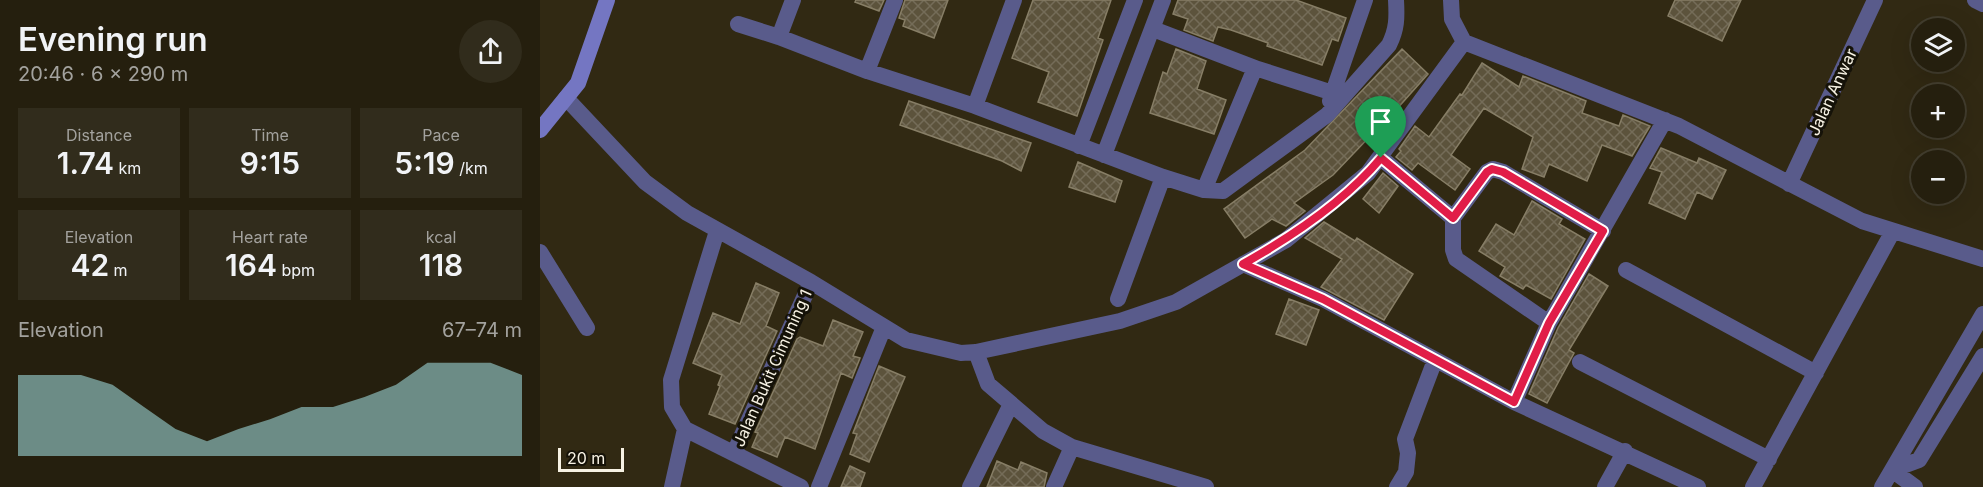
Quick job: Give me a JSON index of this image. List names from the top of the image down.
{
  "streets": {
    "street": ["Jalan Anwar", "Jalan Bukit Cimuning 1"]
  },
  "scale_bar": "20 m",
  "page": {
    "heading": ["Evening run", "20:46 · 6 × 290 m"],
    "map_buttons": ["+", "−"],
    "stats": [
      ["Distance", "1.74 km"],
      ["Time", "9:15"],
      ["Pace", "5:19 /km"],
      ["Elevation", "42 m"],
      ["Heart rate", "164 bpm"],
      ["kcal", "118"]
    ],
    "chart": ["Elevation", "67–74 m"],
    "scale": "20 m"
  }
}
